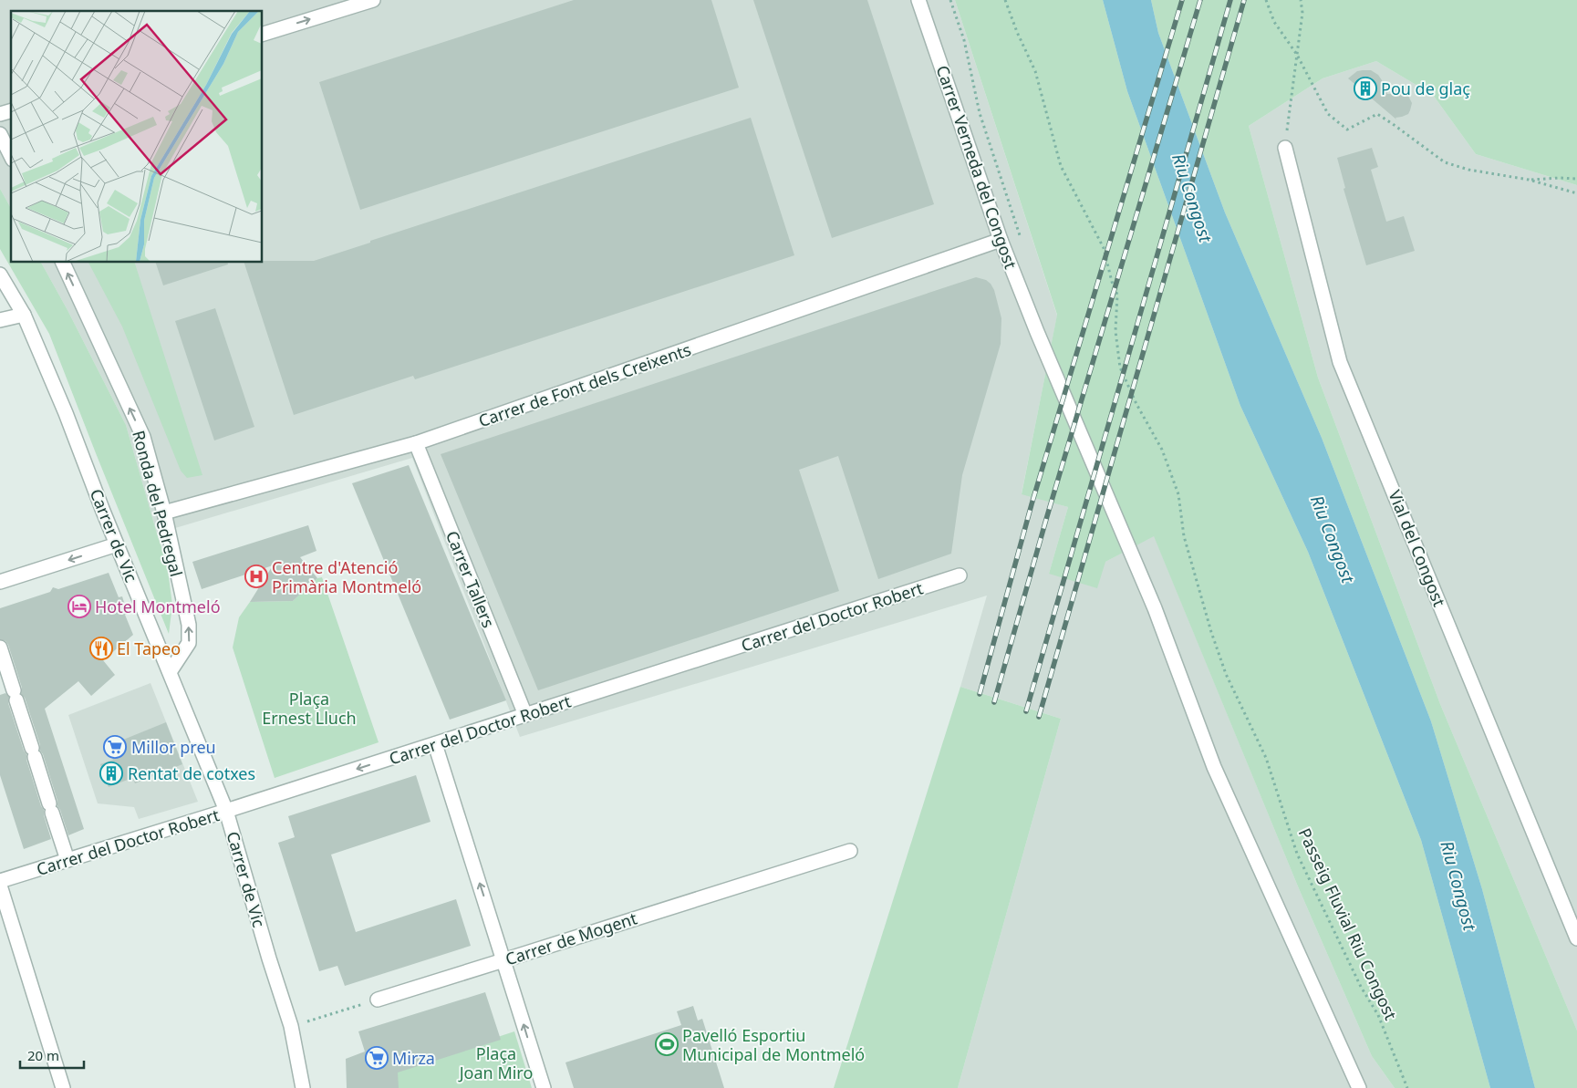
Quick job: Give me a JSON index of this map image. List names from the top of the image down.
{
  "streets": {
    "street": [
      "Carrer Verneda del Congost",
      "Carrer de Font dels Creixents",
      "Ronda del Pedregal",
      "Carrer de Vic",
      "Vial del Congost",
      "Carrer Tallers",
      "Carrer del Doctor Robert",
      "Carrer de Mogent"
    ],
    "path": ["Passeig Fluvial Riu Congost"]
  },
  "crossings": [
    ["Carrer Verneda del Congost", "Carrer de Font dels Creixents"],
    ["Carrer de Font dels Creixents", "Ronda del Pedregal"],
    ["Carrer de Font dels Creixents", "Carrer Tallers"],
    ["Ronda del Pedregal", "Carrer de Vic"],
    ["Carrer de Vic", "Carrer del Doctor Robert"],
    ["Carrer Tallers", "Carrer del Doctor Robert"]
  ],
  "one_way": ["Ronda del Pedregal"],
  "water": ["Riu Congost"],
  "parks": ["Plaça Ernest Lluch", "Plaça Joan Miro"],
  "places": {
    "building": ["Pou de glaç", "Rentat de cotxes"],
    "hospital": ["Centre d'Atenció Primària Montmeló"],
    "hotel": ["Hotel Montmeló"],
    "restaurant": ["El Tapeo"],
    "supermarket": ["Millor preu", "Mirza"],
    "sports": ["Pavelló Esportiu Municipal de Montmeló"]
  },
  "scale_bar": "20 m"
}
